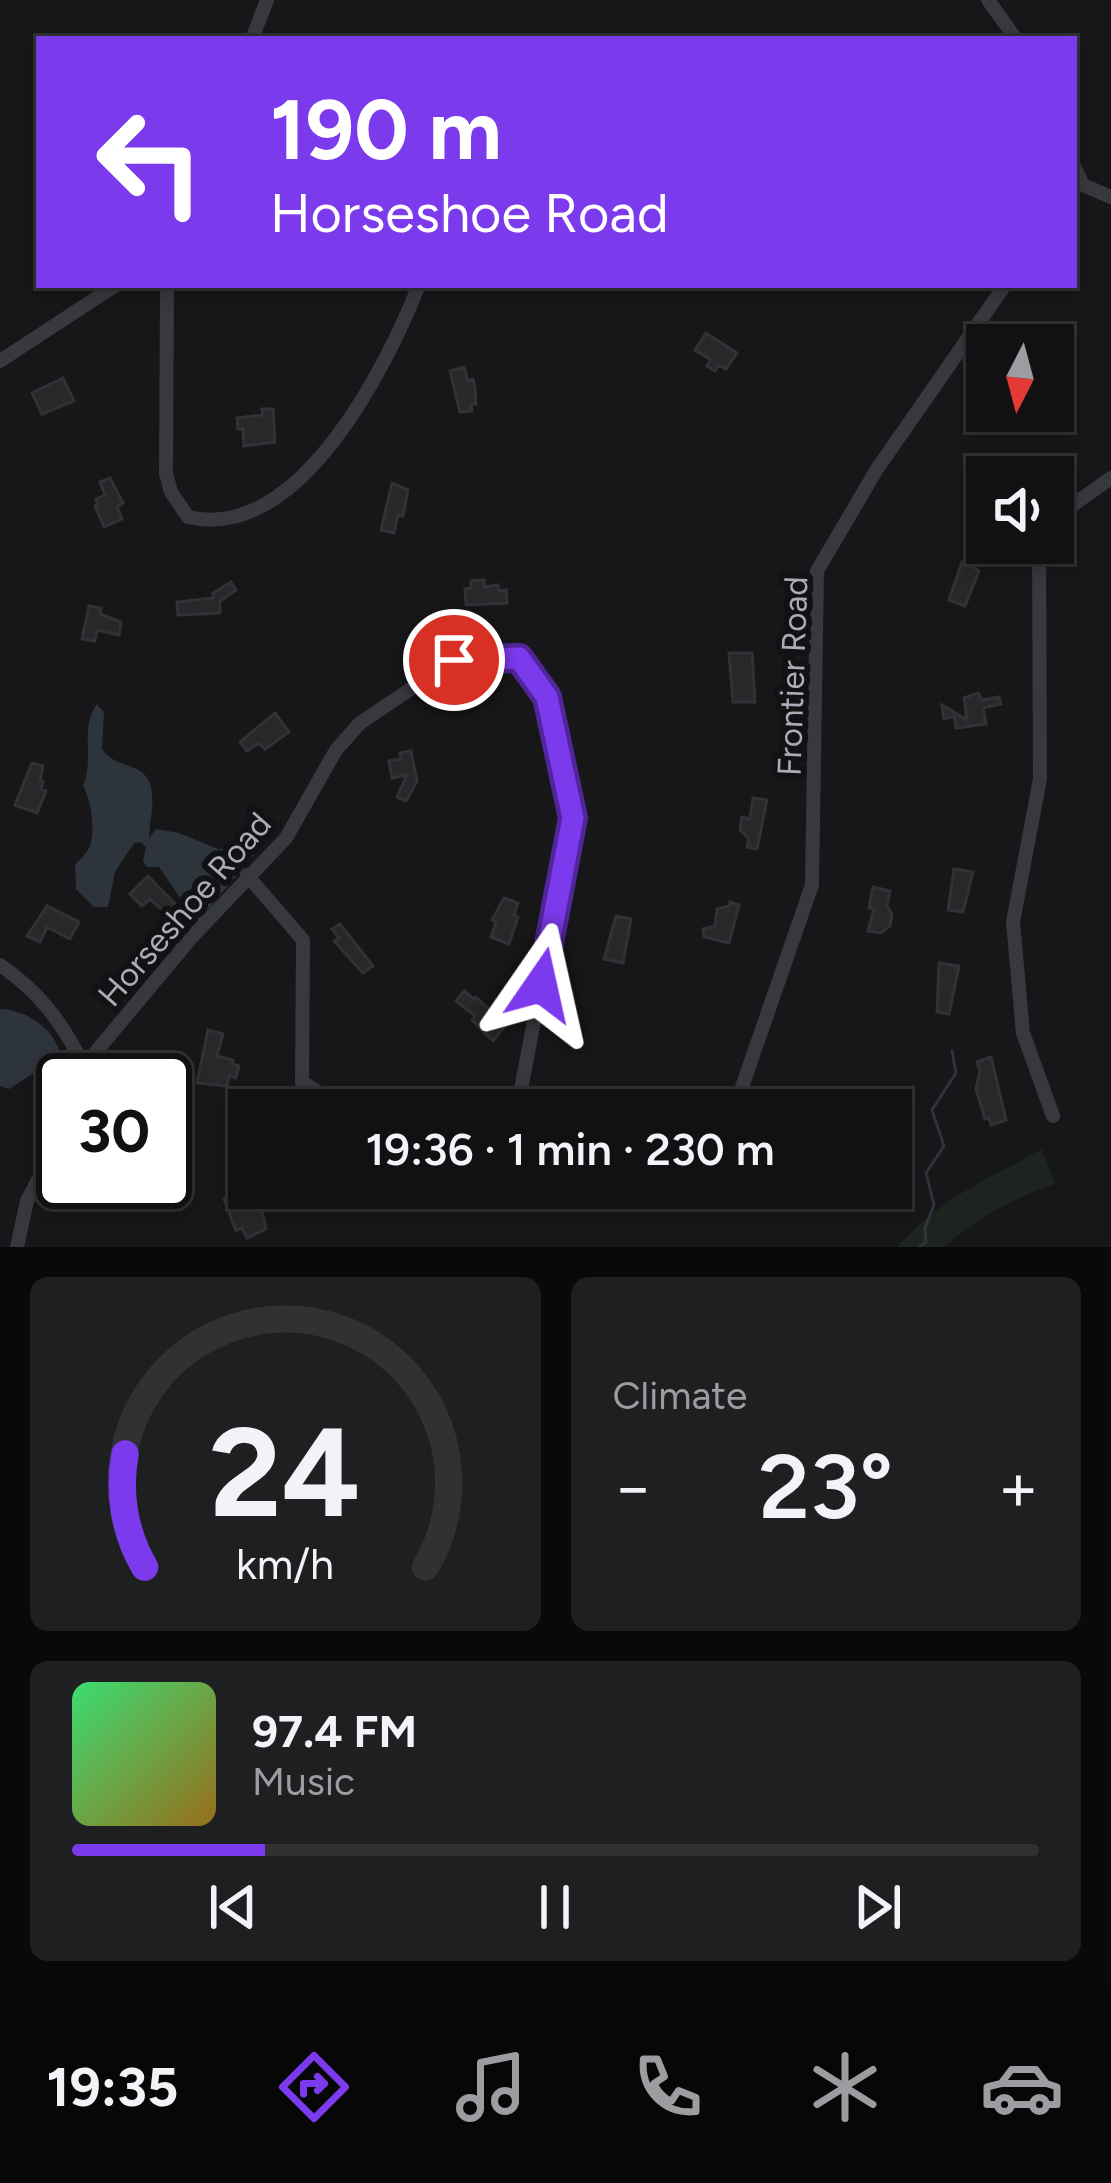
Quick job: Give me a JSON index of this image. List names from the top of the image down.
{
  "streets": {
    "street": ["Frontier Road", "Horseshoe Road"]
  },
  "north": "bottom",
  "page": {
    "turn": ["190 m", "Horseshoe Road"],
    "limit": "30",
    "trip": "19:36 · 1 min · 230 m",
    "tile": "Climate",
    "heat": ["−", "23°", "+"],
    "song": ["97.4 FM", "Music"],
    "tabs": "19:35",
    "gauge": ["24", "km/h"]
  }
}
